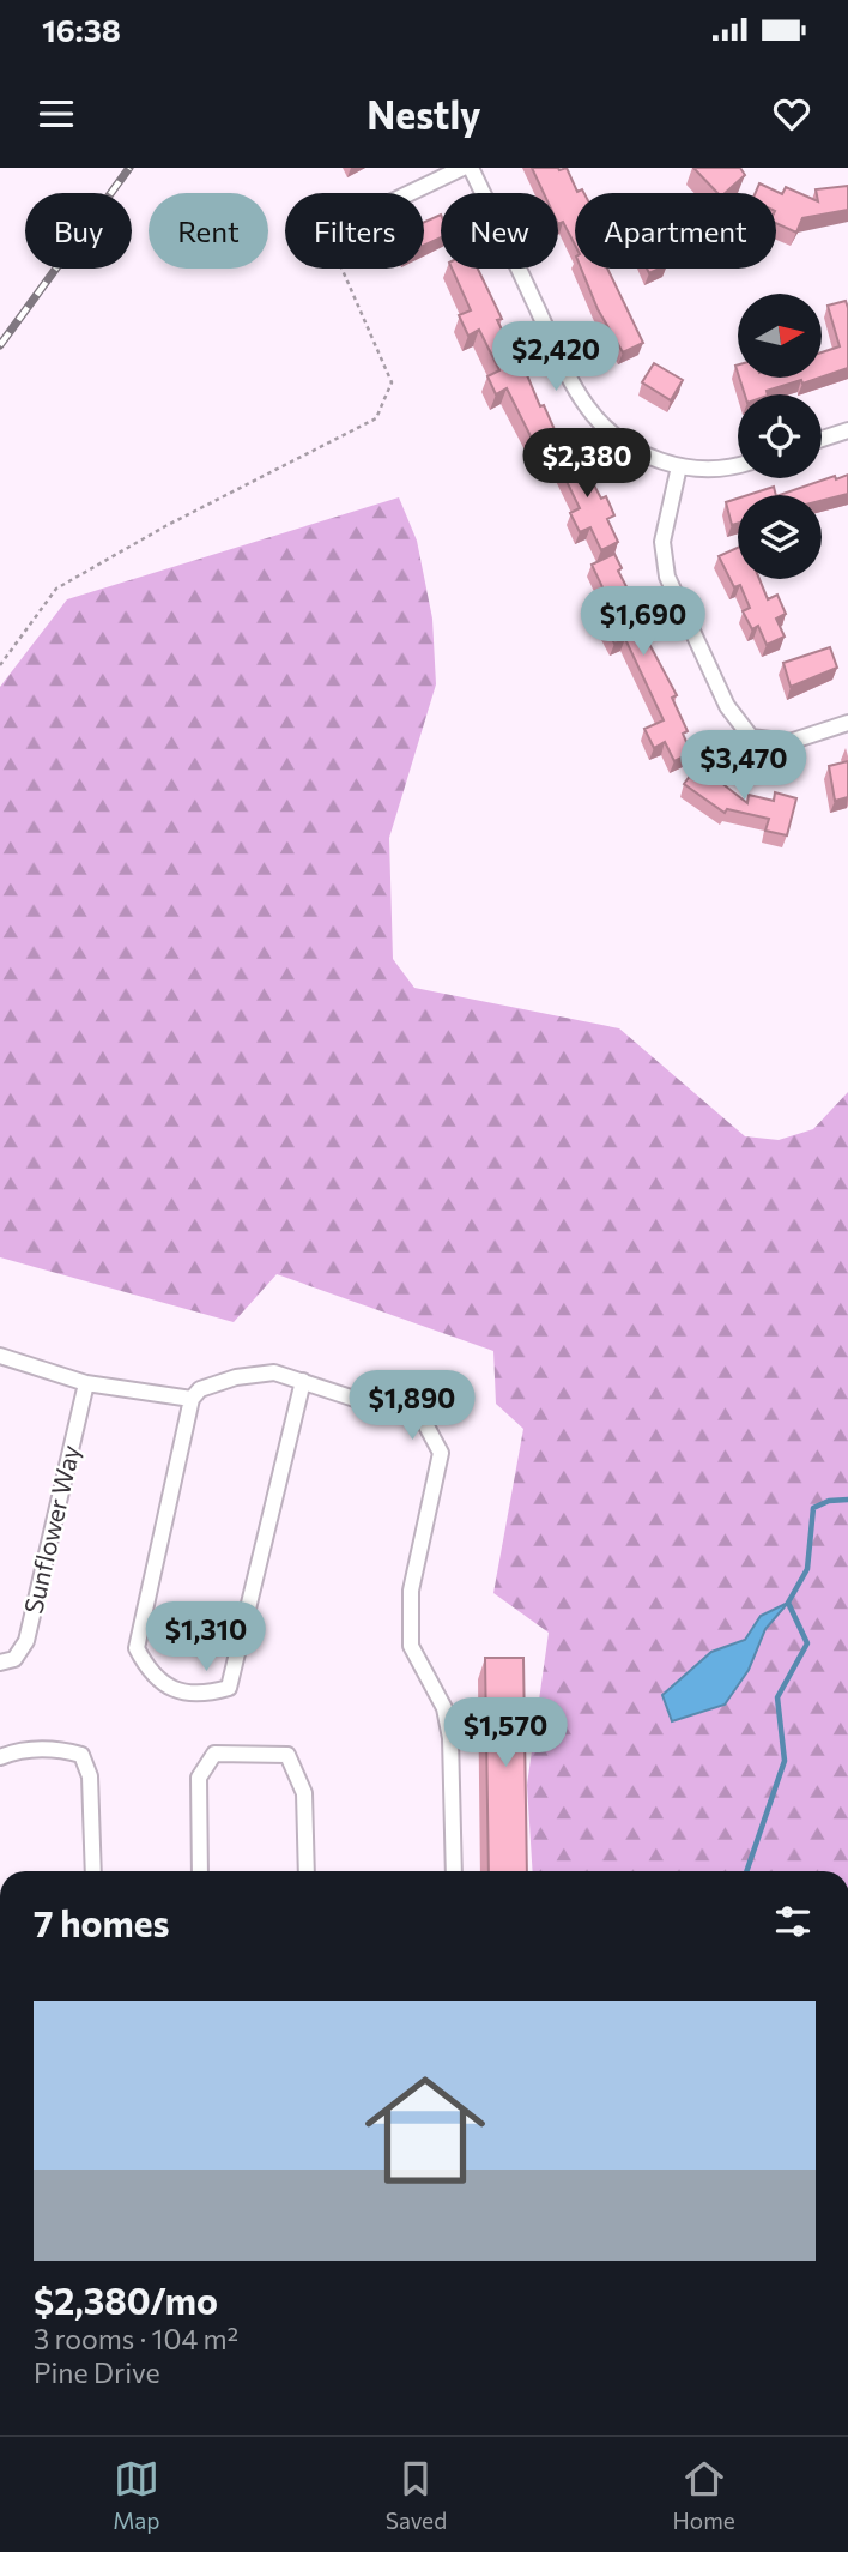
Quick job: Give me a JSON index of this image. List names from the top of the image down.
{
  "streets": {
    "street": ["Sunflower Way"]
  },
  "north": "right",
  "page": {
    "status": "16:38",
    "header": "Nestly",
    "chip": [
      "Buy",
      "Rent",
      "Filters",
      "New",
      "Apartment"
    ],
    "price": [
      "$2,420",
      "$2,380",
      "$1,690",
      "$3,470",
      "$1,890",
      "$1,310",
      "$1,570"
    ],
    "heading": "7 homes",
    "list": [
      {
        "name": "$2,380/mo",
        "note": "3 rooms · 104 m² · Pine Drive"
      }
    ],
    "tabs": ["Map", "Saved", "Home"]
  }
}
